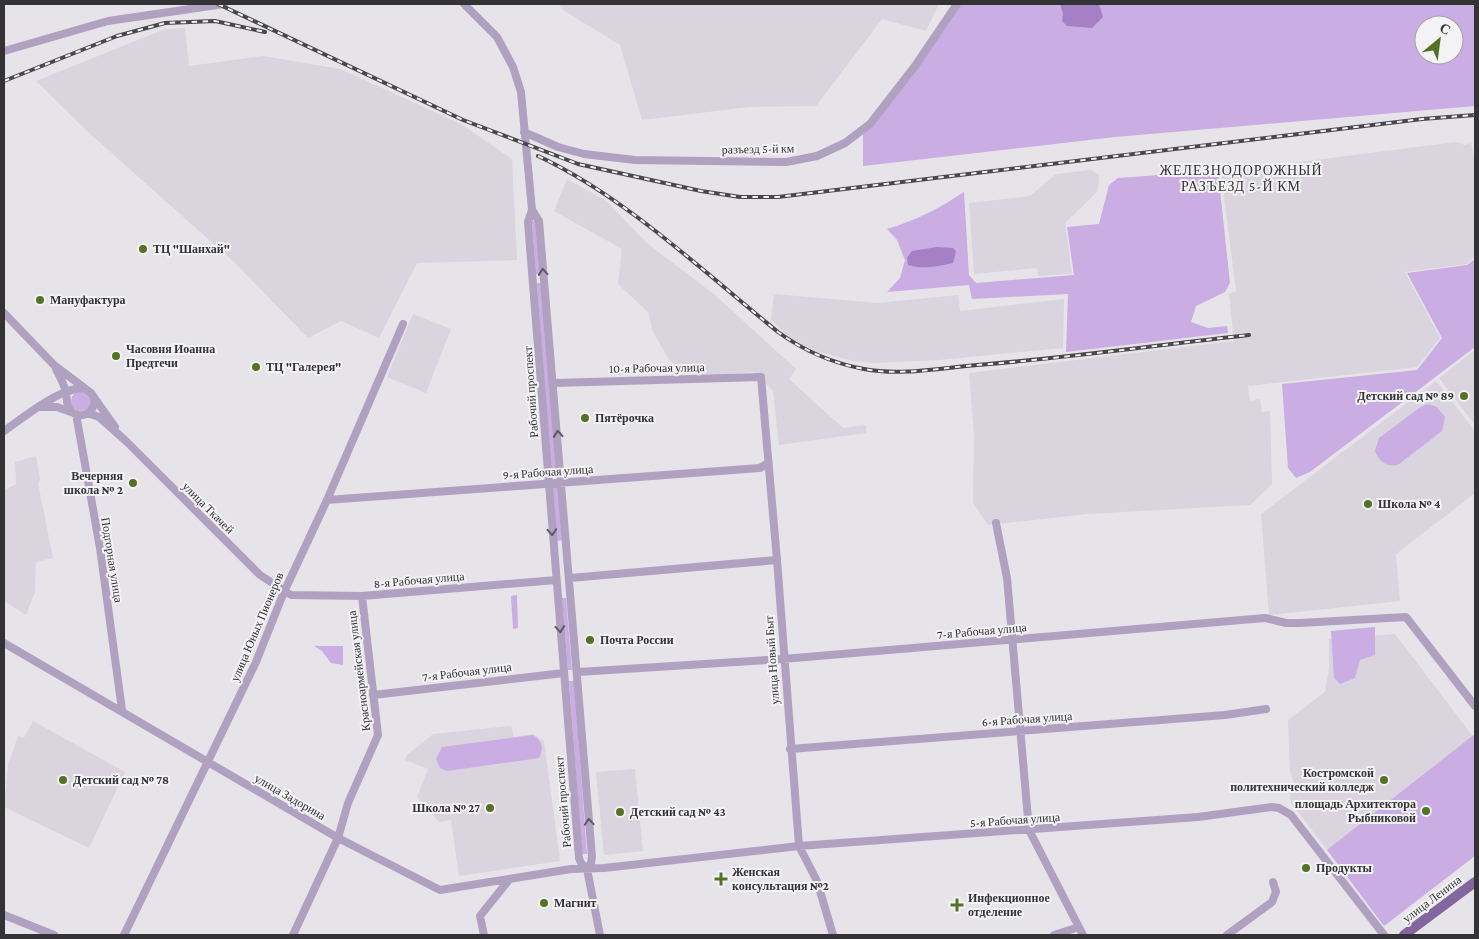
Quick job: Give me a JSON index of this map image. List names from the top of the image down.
{
  "streets": {
    "main road": ["улица Ленина"],
    "street": [
      "разъезд 5-й км",
      "10-я Рабочая улица",
      "Рабочий проспект",
      "9-я Рабочая улица",
      "улица Ткачей",
      "Подгорная улица",
      "8-я Рабочая улица",
      "улица Юных Пионеров",
      "7-я Рабочая улица",
      "улица Новый Быт",
      "Красноармейская улица",
      "6-я Рабочая улица",
      "улица Задорина",
      "5-я Рабочая улица"
    ]
  },
  "crossings": [
    ["разъезд 5-й км", "Рабочий проспект"],
    ["10-я Рабочая улица", "Рабочий проспект"],
    ["10-я Рабочая улица", "улица Новый Быт"],
    ["Рабочий проспект", "9-я Рабочая улица"],
    ["Рабочий проспект", "8-я Рабочая улица"],
    ["Рабочий проспект", "7-я Рабочая улица"],
    ["Рабочий проспект", "улица Задорина"],
    ["Рабочий проспект", "5-я Рабочая улица"],
    ["9-я Рабочая улица", "улица Юных Пионеров"],
    ["9-я Рабочая улица", "улица Новый Быт"],
    ["улица Ткачей", "Подгорная улица"],
    ["улица Ткачей", "8-я Рабочая улица"],
    ["улица Ткачей", "улица Юных Пионеров"],
    ["Подгорная улица", "улица Задорина"],
    ["8-я Рабочая улица", "улица Юных Пионеров"],
    ["8-я Рабочая улица", "Красноармейская улица"],
    ["улица Юных Пионеров", "улица Задорина"],
    ["7-я Рабочая улица", "улица Новый Быт"],
    ["7-я Рабочая улица", "Красноармейская улица"],
    ["улица Новый Быт", "6-я Рабочая улица"],
    ["улица Новый Быт", "5-я Рабочая улица"],
    ["Красноармейская улица", "улица Задорина"],
    ["улица Задорина", "5-я Рабочая улица"]
  ],
  "districts": ["ЖЕЛЕЗНОДОРОЖНЫЙ РАЗЪЕЗД 5-Й КМ"],
  "places": {
    "other": [
      "ТЦ \"Шанхай\"",
      "Мануфактура",
      "Часовня Иоанна Предтечи",
      "ТЦ \"Галерея\"",
      "Детский сад № 89",
      "Пятёрочка",
      "Вечерняя школа № 2",
      "Школа № 4",
      "Почта России",
      "Детский сад № 78",
      "Костромской политехнический колледж",
      "Школа № 27",
      "площадь Архитектора Рыбниковой",
      "Детский сад № 43",
      "Продукты",
      "Магнит"
    ],
    "health": ["Женская консультация №2", "Инфекционное отделение"]
  },
  "north": "top right"
}
